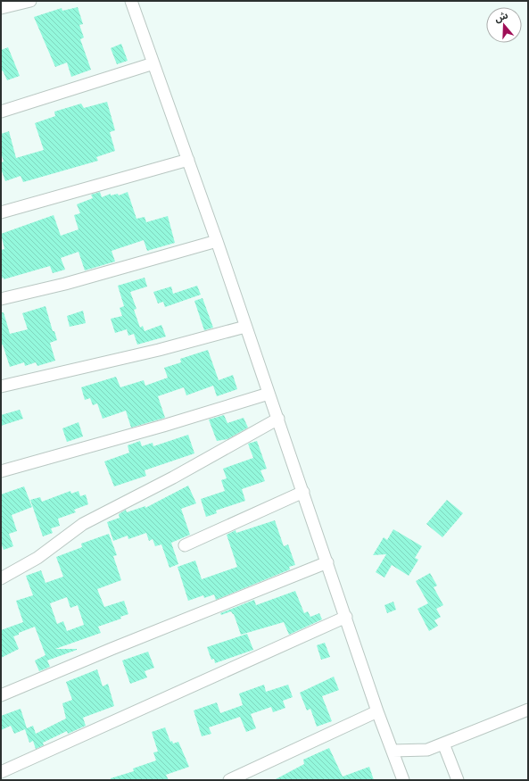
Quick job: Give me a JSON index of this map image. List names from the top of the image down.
{
  "north": "top"
}
